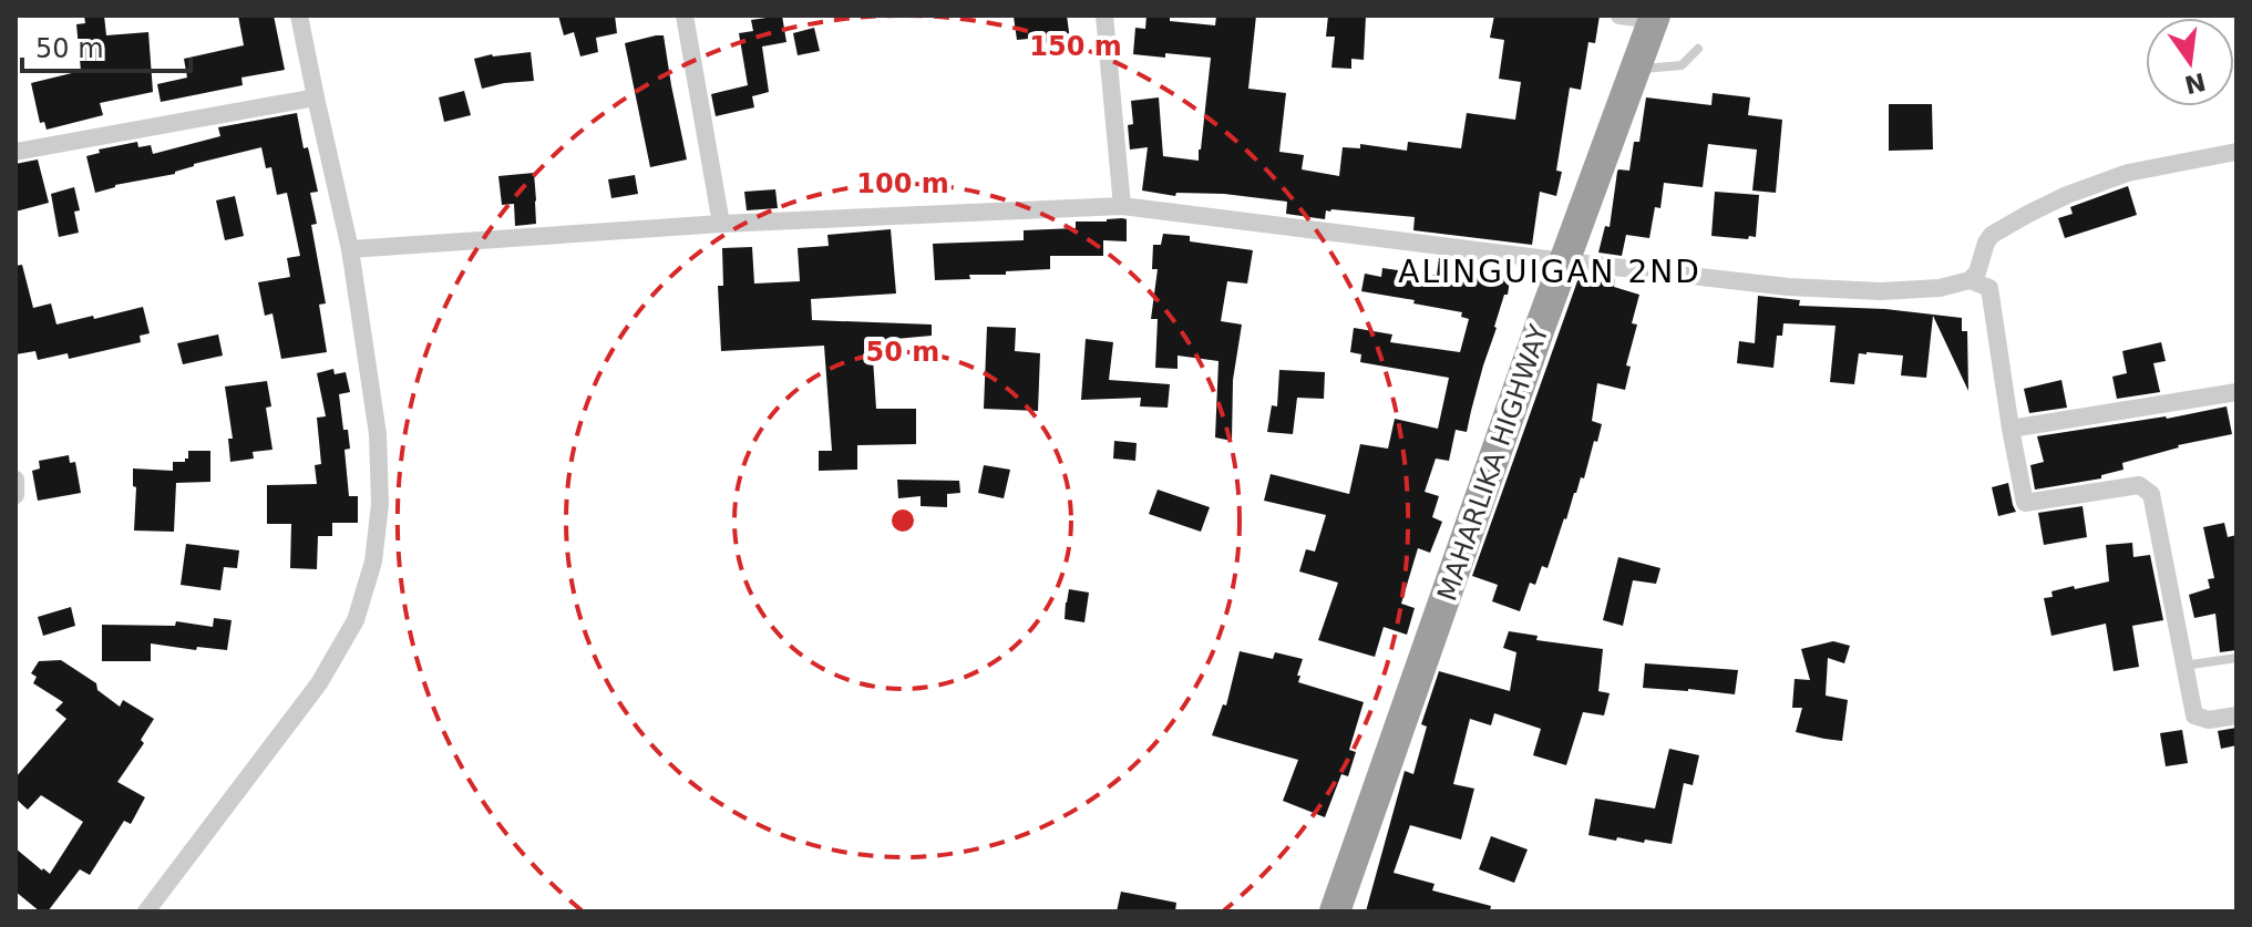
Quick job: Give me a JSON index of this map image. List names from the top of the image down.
{
  "streets": {
    "highway": ["MAHARLIKA HIGHWAY"]
  },
  "districts": ["ALINGUIGAN 2ND"],
  "scale_bar": "50 m",
  "north": "bottom",
  "rings": ["150 m", "100 m", "50 m"]
}
